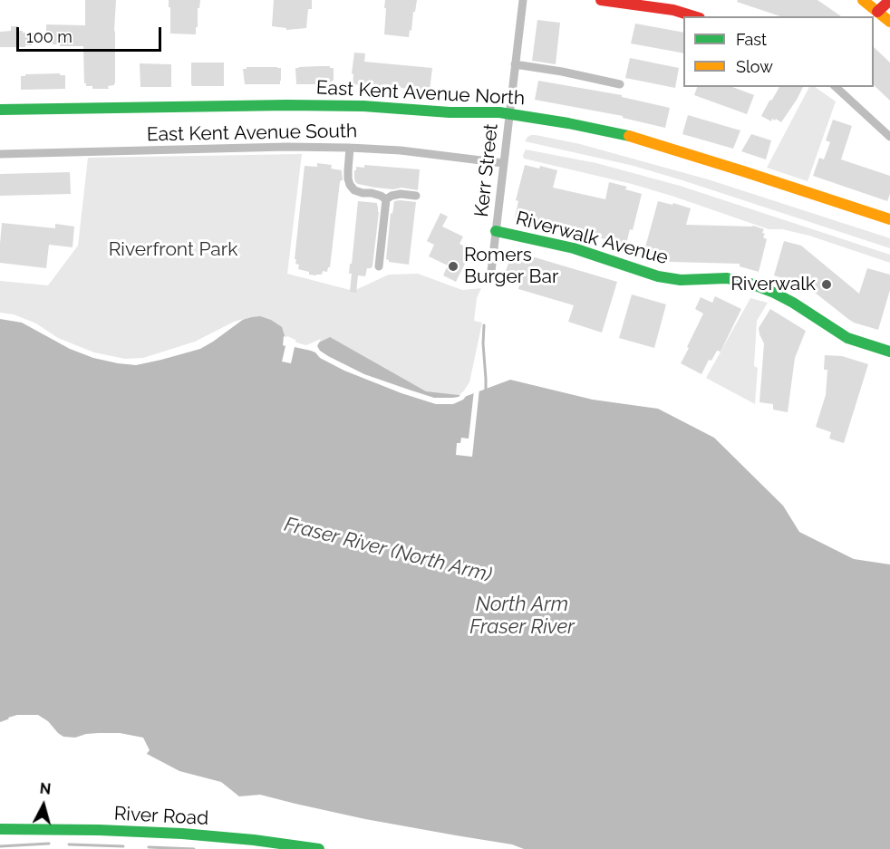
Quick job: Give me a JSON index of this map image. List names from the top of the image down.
{
  "streets": {
    "street": [
      "East Kent Avenue North",
      "East Kent Avenue South",
      "Kerr Street",
      "Riverwalk Avenue",
      "River Road"
    ]
  },
  "crossings": [
    ["East Kent Avenue North", "Kerr Street"],
    ["East Kent Avenue South", "Kerr Street"],
    ["Kerr Street", "Riverwalk Avenue"]
  ],
  "water": ["Fraser River (North Arm)", "North Arm Fraser River"],
  "parks": ["Riverfront Park"],
  "places": ["Romers Burger Bar", "Riverwalk"],
  "legend": ["Fast", "Slow"],
  "scale_bar": "100 m",
  "north": "top"
}
